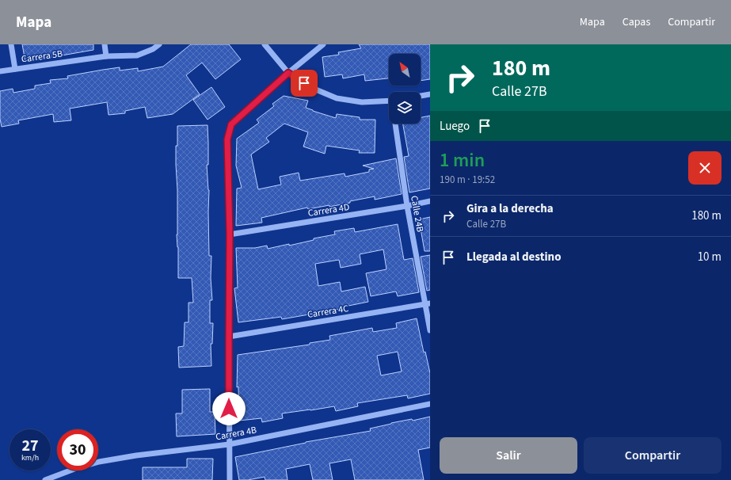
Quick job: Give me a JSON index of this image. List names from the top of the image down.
{
  "streets": {
    "street": [
      "Carrera 5B",
      "Carrera 4D",
      "Calle 24B",
      "Carrera 4C",
      "Carrera 4B"
    ]
  },
  "crossings": [
    ["Carrera 4D", "Calle 24B"],
    ["Calle 24B", "Carrera 4C"]
  ],
  "north": "top left",
  "page": {
    "header": "Mapa",
    "nav": ["Mapa", "Capas", "Compartir"],
    "turn": ["180 m", "Calle 27B"],
    "then": "Luego",
    "heading": ["1 min", "190 m · 19:52"],
    "list": [
      {
        "name": "Gira a la derecha",
        "note": "Calle 27B",
        "value": "180 m"
      },
      {
        "name": "Llegada al destino",
        "value": "10 m"
      }
    ],
    "speed": "27 km/h",
    "limit": "30",
    "buttons": ["Salir", "Compartir"]
  }
}
